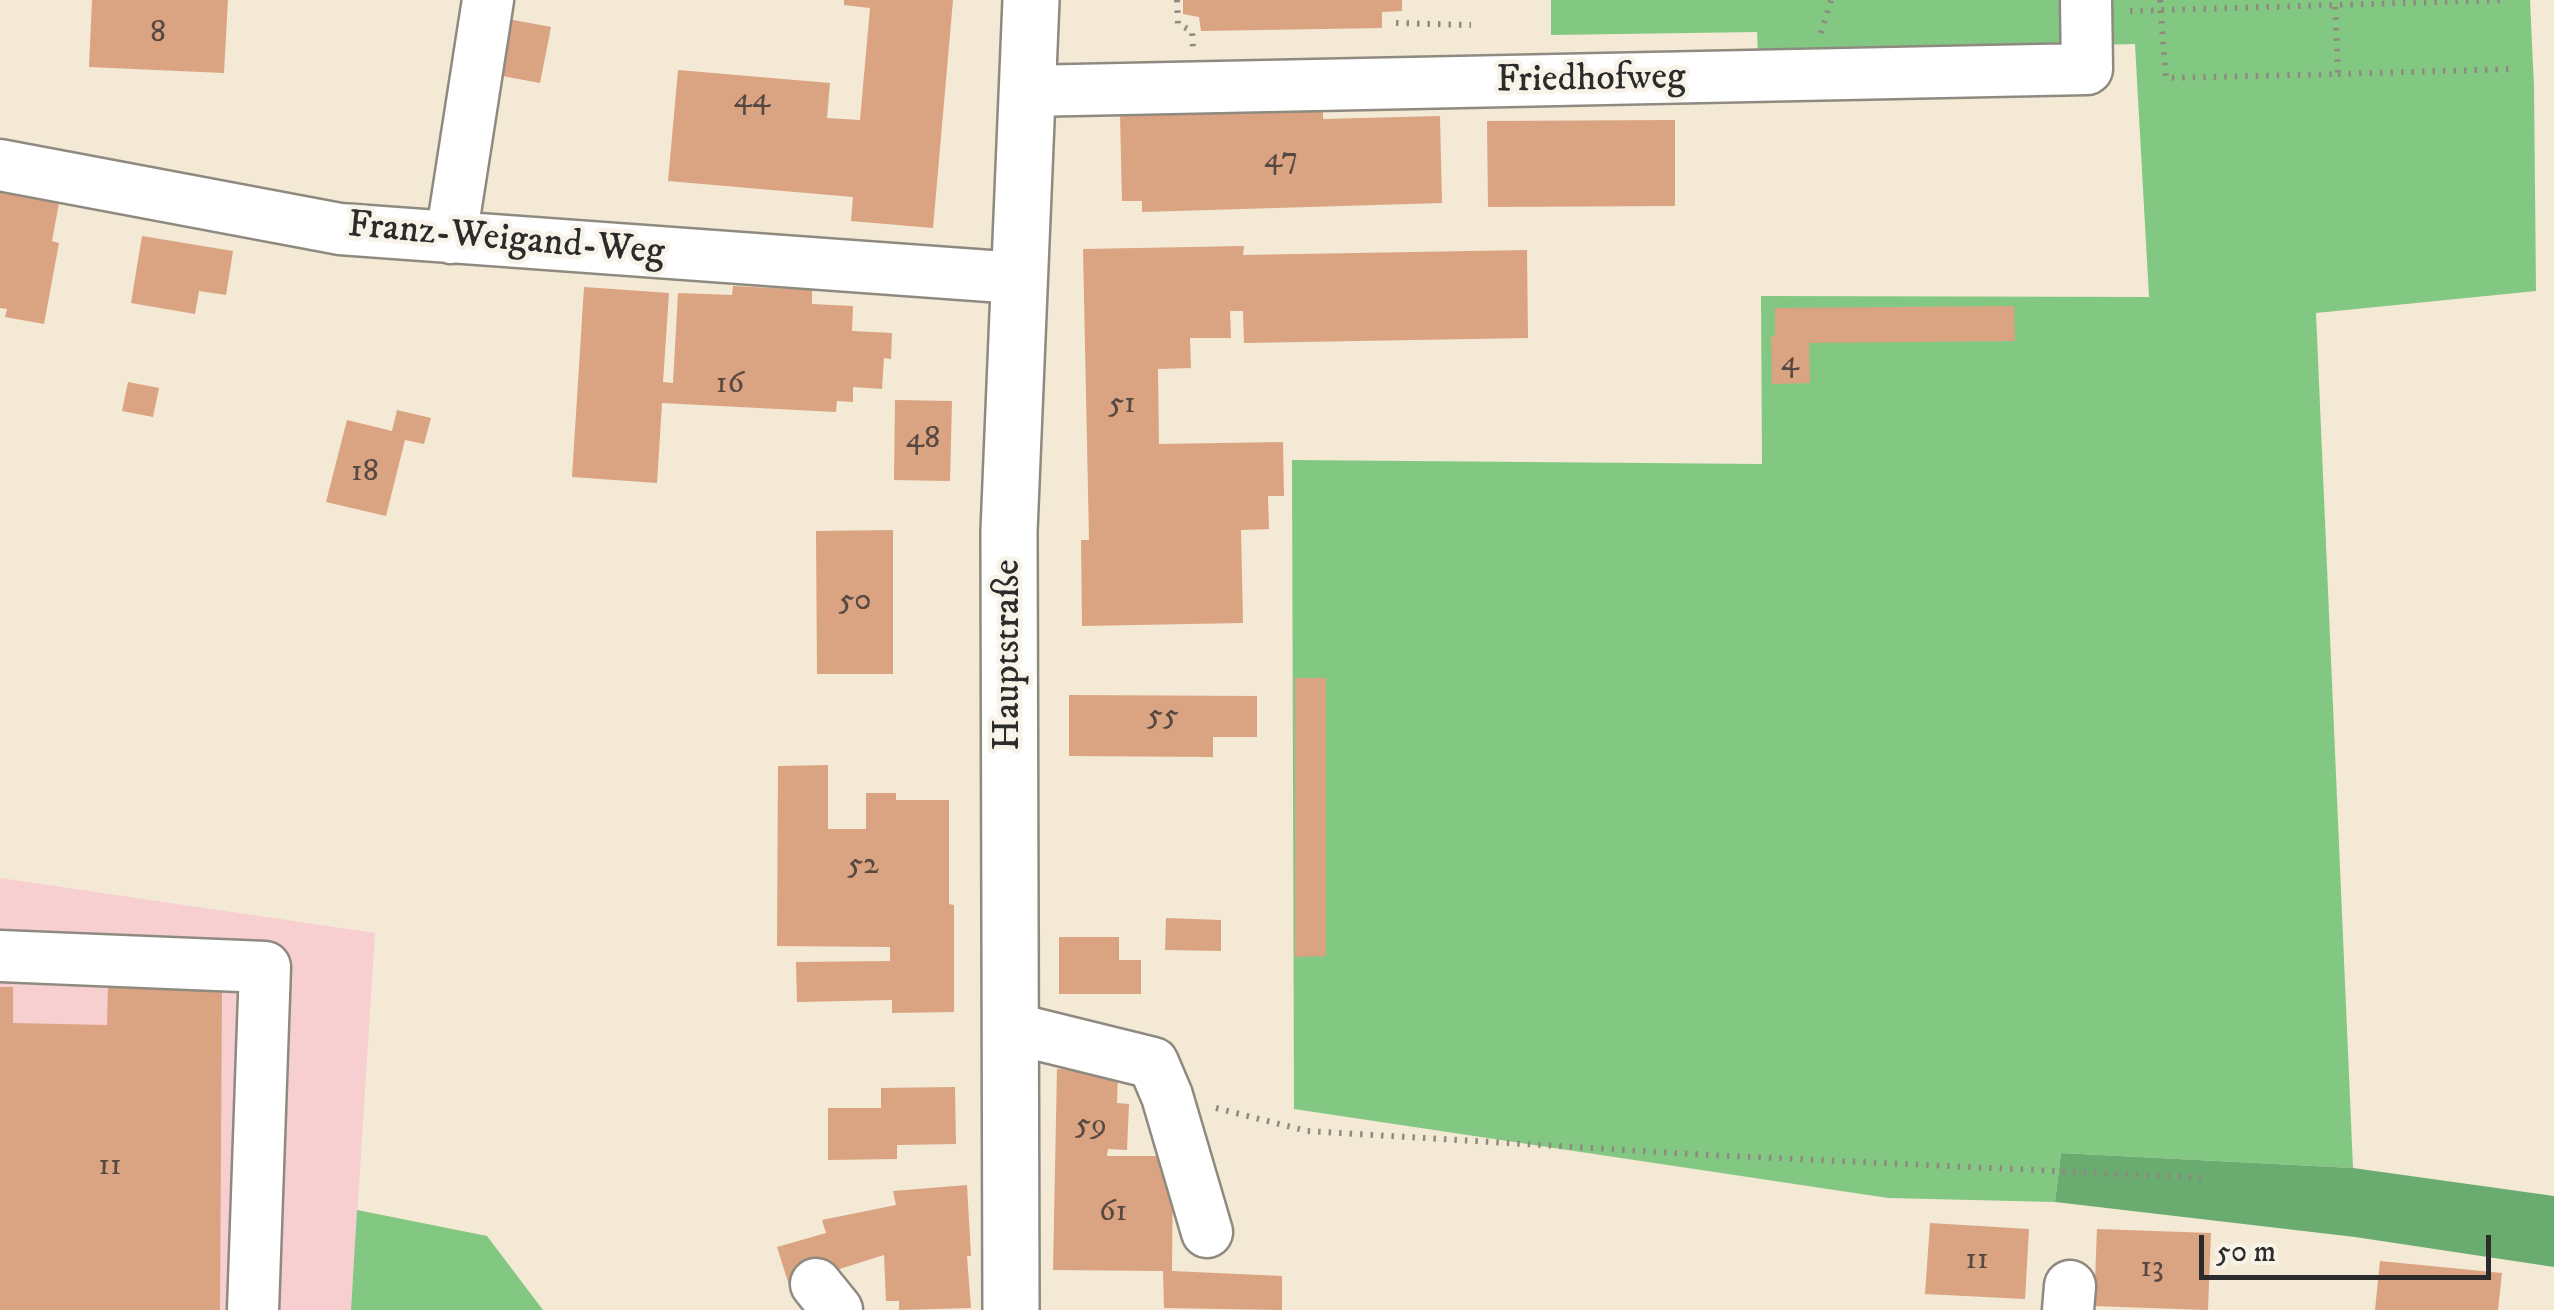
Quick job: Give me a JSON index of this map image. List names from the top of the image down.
{
  "streets": {
    "main road": ["Hauptstraße"],
    "street": ["Friedhofweg", "Franz-Weigand-Weg"]
  },
  "crossings": [
    ["Friedhofweg", "Hauptstraße"],
    ["Franz-Weigand-Weg", "Hauptstraße"]
  ],
  "house_numbers": [
    "8",
    "44",
    "47",
    "4",
    "16",
    "51",
    "48",
    "18",
    "50",
    "55",
    "52",
    "59",
    "11",
    "61",
    "11",
    "13"
  ],
  "scale_bar": "50 m"
}
